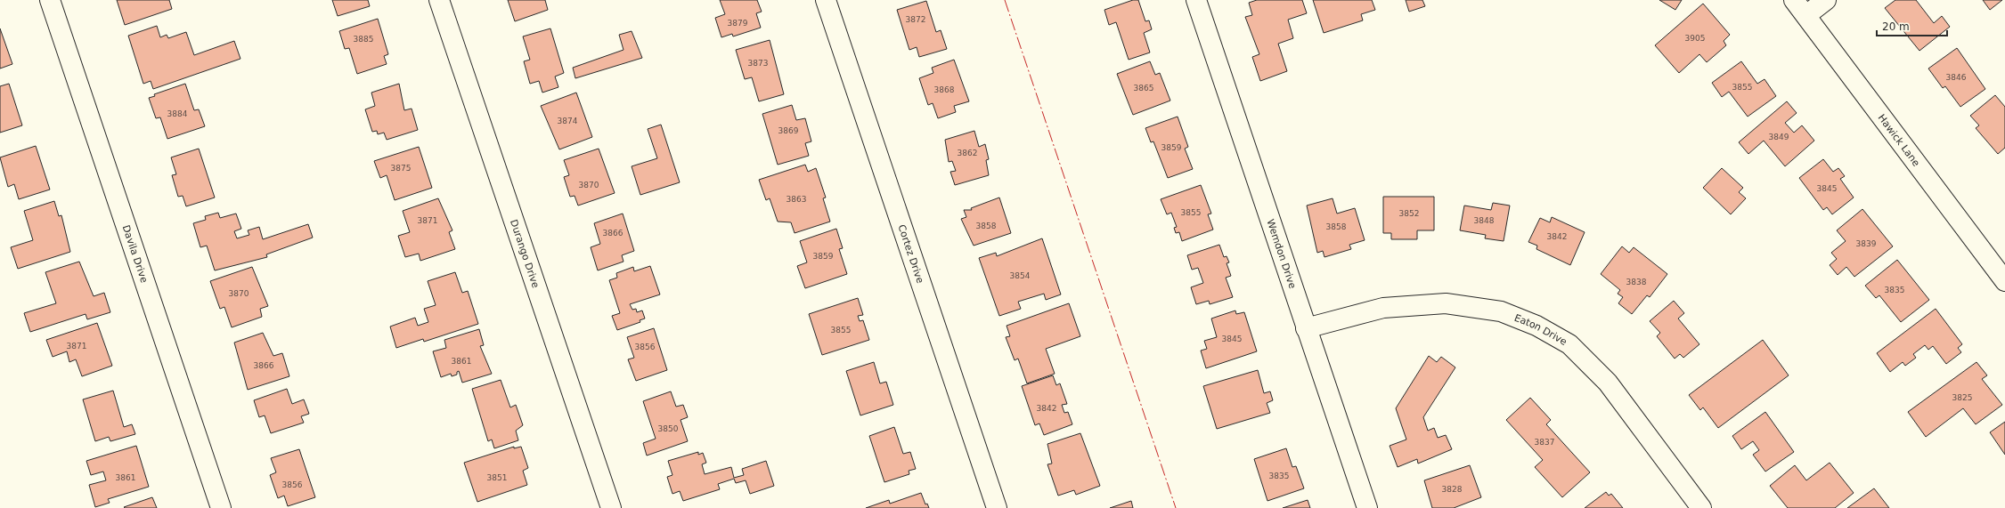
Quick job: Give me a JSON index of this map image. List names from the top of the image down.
{
  "streets": {
    "street": [
      "Hawick Lane",
      "Davila Drive",
      "Durango Drive",
      "Cortez Drive",
      "Wemdon Drive",
      "Eaton Drive"
    ]
  },
  "crossings": [
    ["Wemdon Drive", "Eaton Drive"]
  ],
  "house_numbers": [
    "3872",
    "3879",
    "3905",
    "3885",
    "3873",
    "3846",
    "3855",
    "3865",
    "3868",
    "3884",
    "3874",
    "3869",
    "3849",
    "3859",
    "3862",
    "3875",
    "3870",
    "3845",
    "3863",
    "3855",
    "3852",
    "3871",
    "3848",
    "3858",
    "3858",
    "3866",
    "3842",
    "3839",
    "3859",
    "3854",
    "3838",
    "3835",
    "3870",
    "3855",
    "3845",
    "3871",
    "3856",
    "3861",
    "3866",
    "3825",
    "3842",
    "3850",
    "3837",
    "3835",
    "3861",
    "3851",
    "3856",
    "3828"
  ],
  "scale_bar": "20 m"
}
